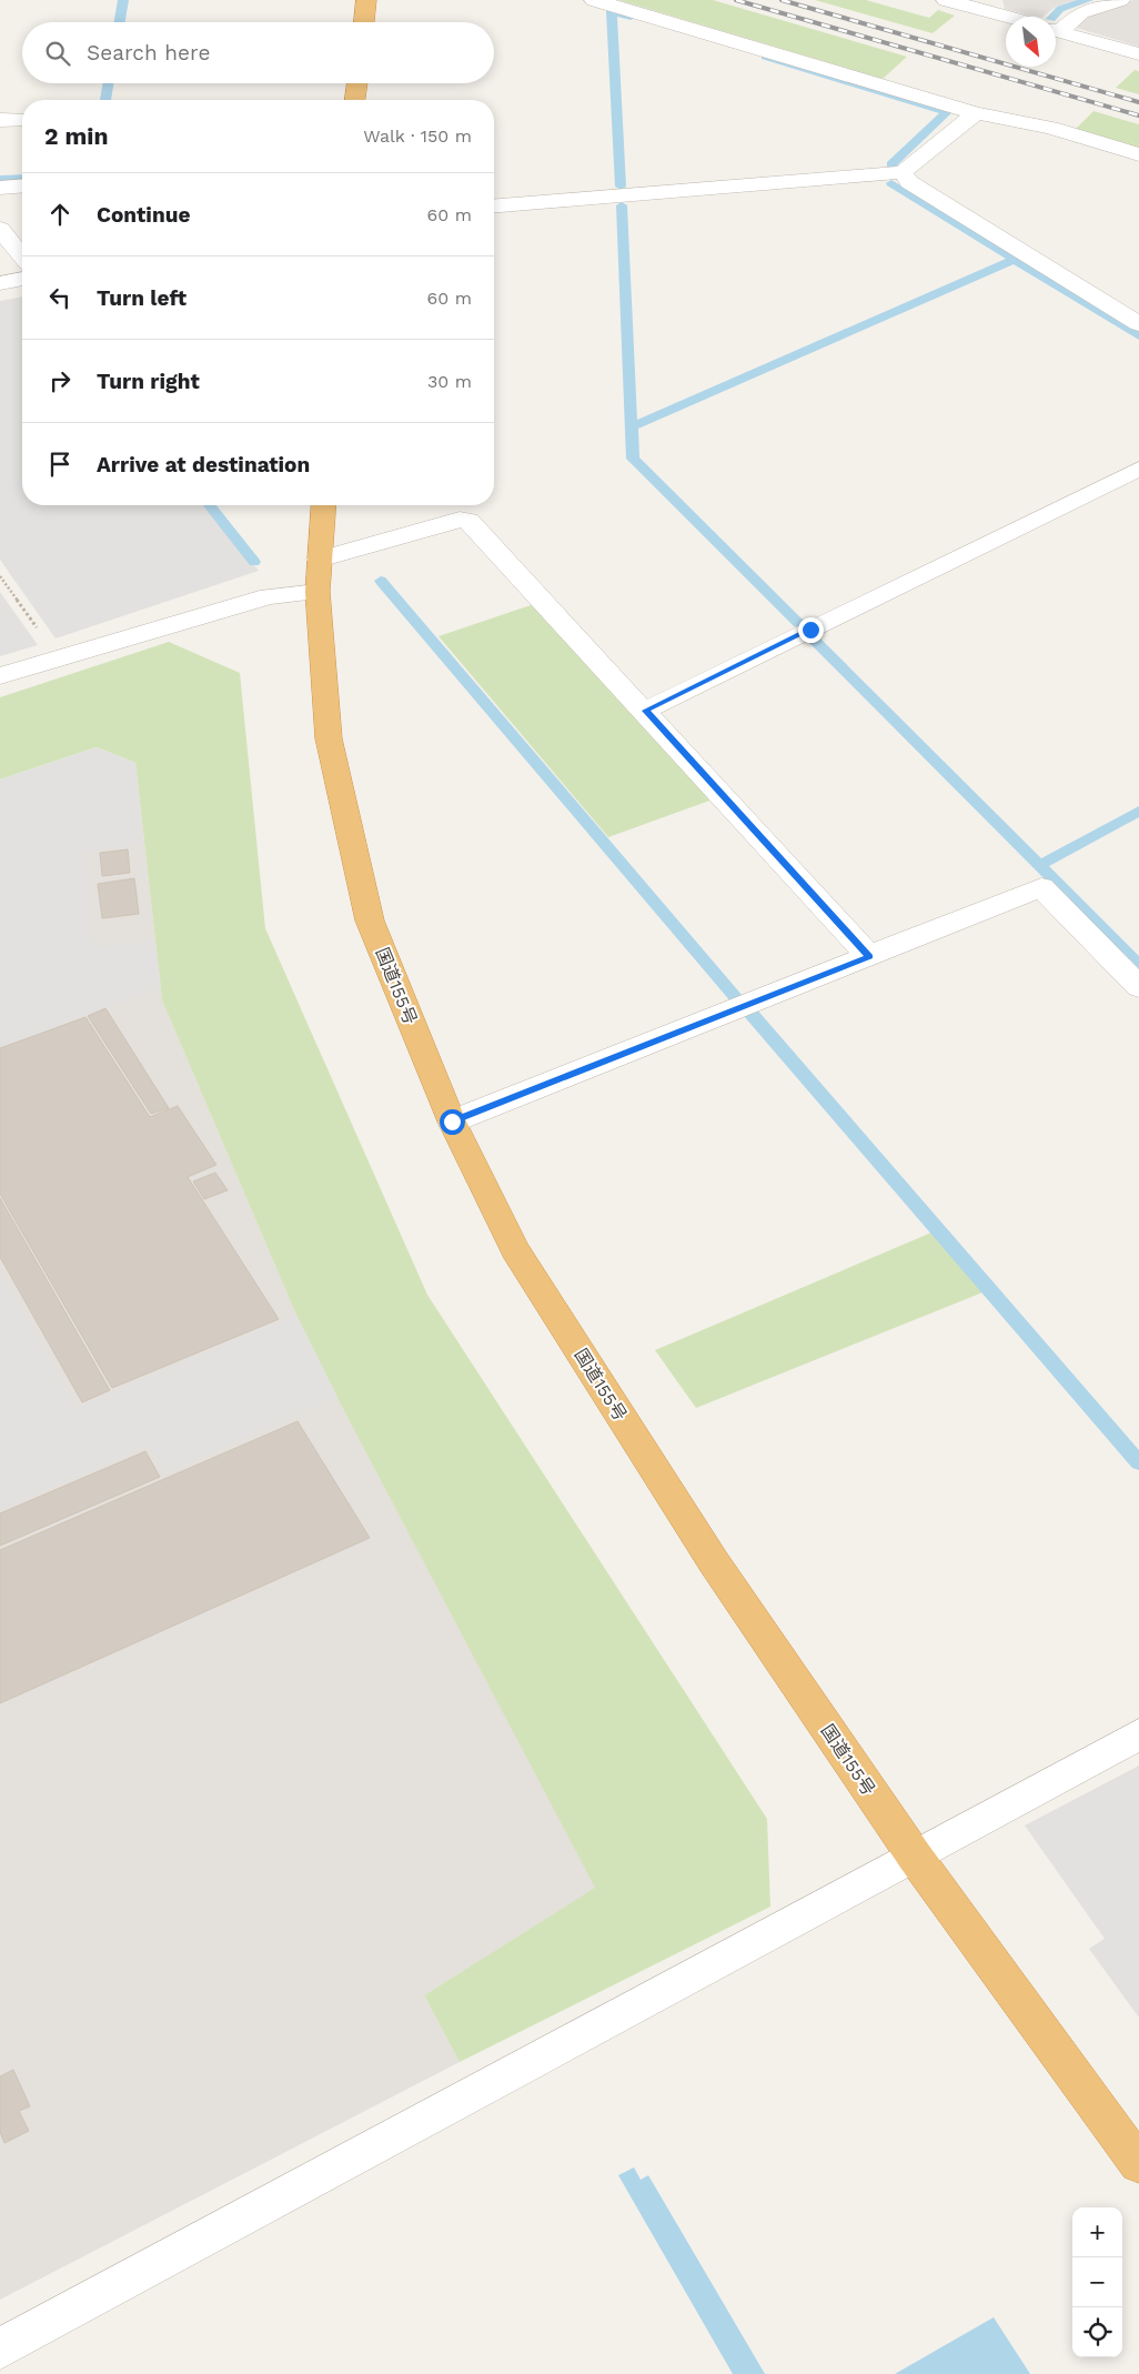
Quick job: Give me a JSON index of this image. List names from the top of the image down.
{
  "streets": {
    "highway": ["国道155号"]
  },
  "north": "bottom right",
  "page": {
    "search": "Search here",
    "heading": ["2 min", "Walk · 150 m"],
    "list": [
      ["Continue", "60 m"],
      ["Turn left", "60 m"],
      ["Turn right", "30 m"],
      "Arrive at destination"
    ],
    "map_buttons": ["+", "−"]
  }
}
